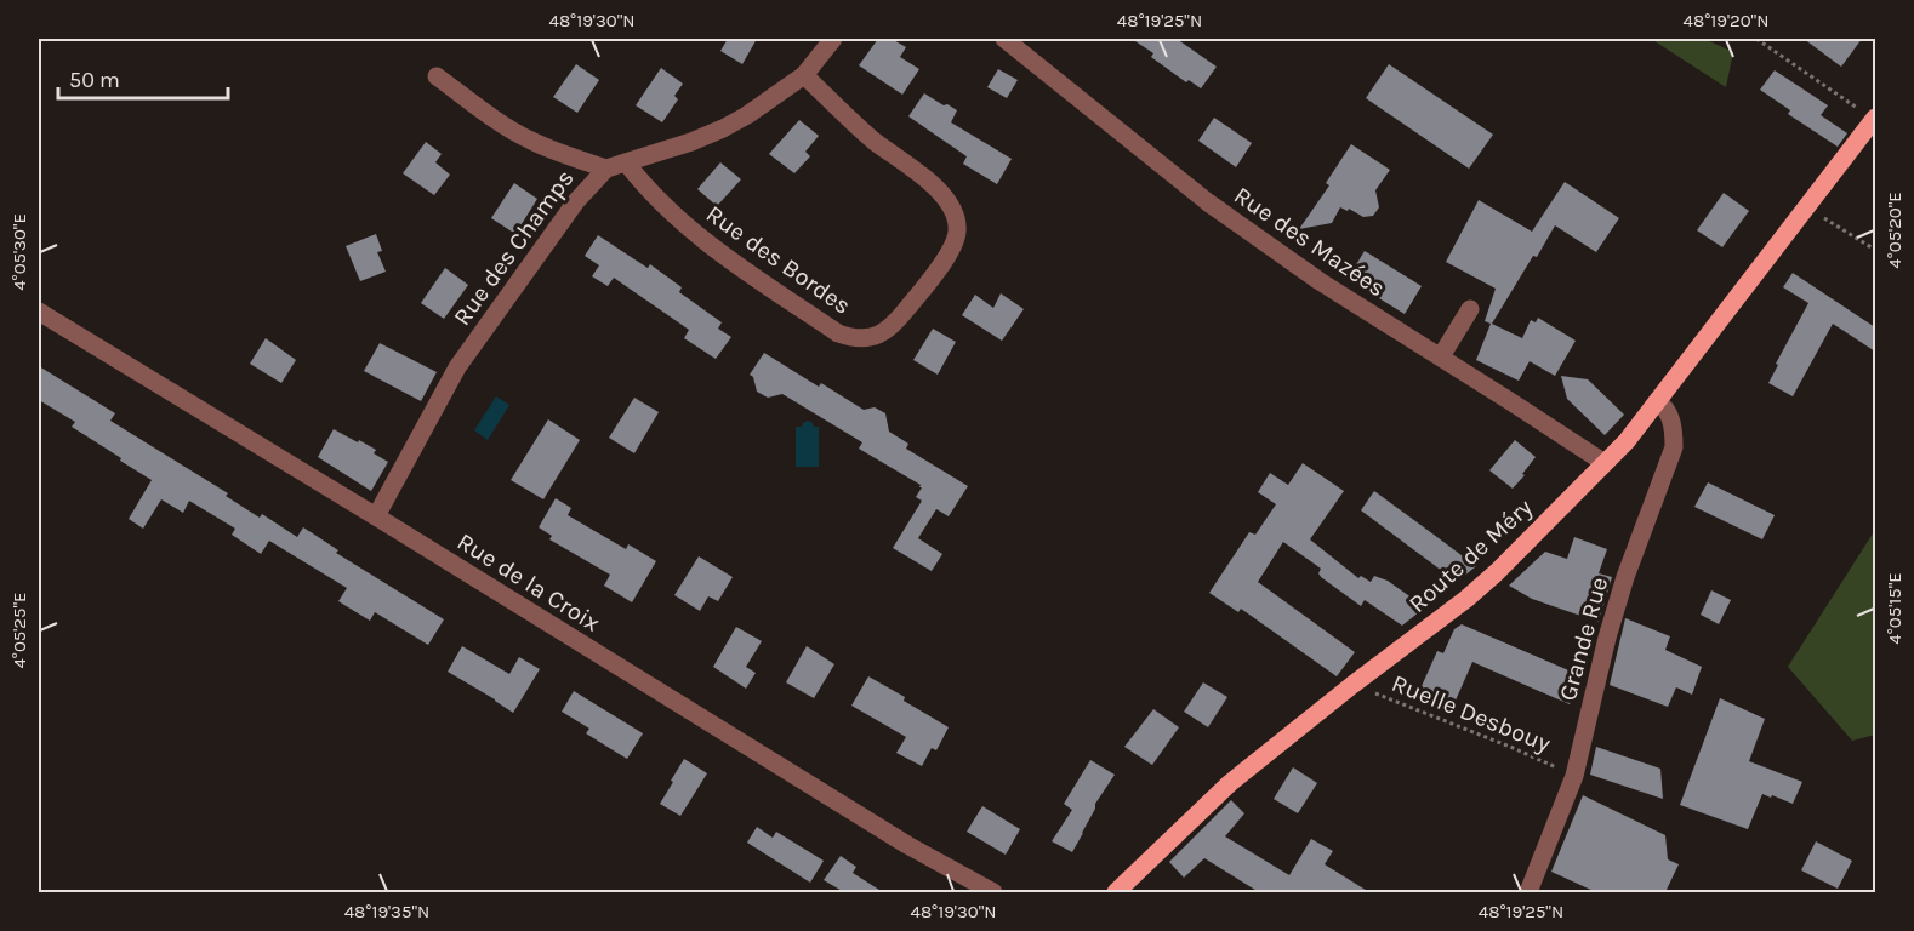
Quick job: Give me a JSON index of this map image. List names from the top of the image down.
{
  "streets": {
    "main road": ["Route de Méry"],
    "street": [
      "Rue des Mazées",
      "Rue des Champs",
      "Rue des Bordes",
      "Rue de la Croix",
      "Grande Rue"
    ],
    "path": ["Ruelle Desbouy"]
  },
  "crossings": [
    ["Rue des Mazées", "Route de Méry"],
    ["Rue des Champs", "Rue des Bordes"],
    ["Rue des Champs", "Rue de la Croix"],
    ["Route de Méry", "Grande Rue"],
    ["Route de Méry", "Ruelle Desbouy"],
    ["Grande Rue", "Ruelle Desbouy"]
  ],
  "scale_bar": "50 m",
  "coordinates": [
    "48°19'30\"N",
    "48°19'25\"N",
    "48°19'20\"N",
    "4°05'20\"E",
    "4°05'30\"E",
    "4°05'15\"E",
    "4°05'25\"E",
    "48°19'35\"N"
  ]
}
